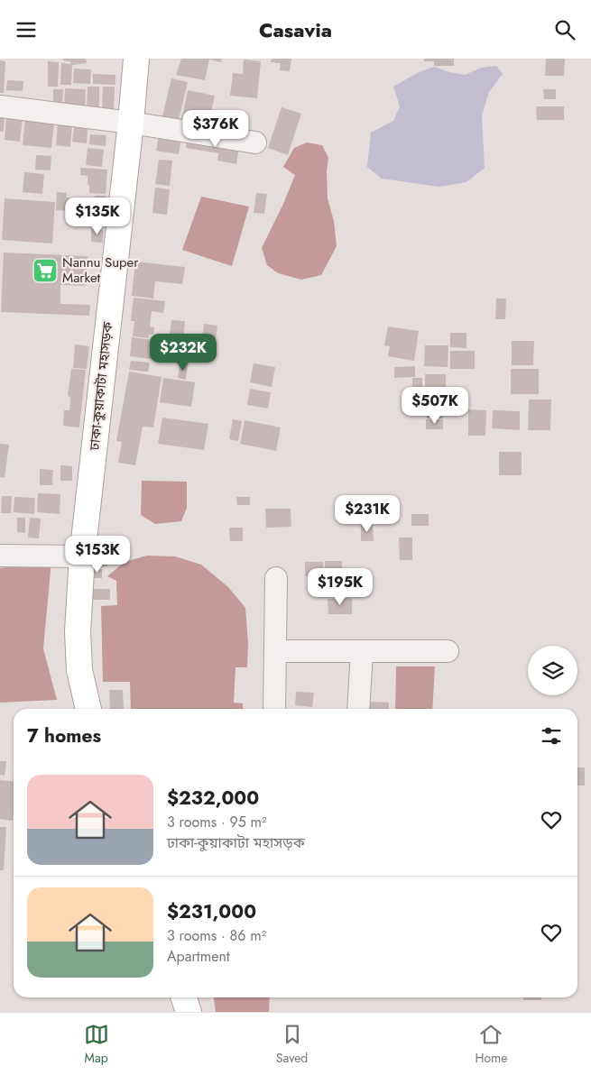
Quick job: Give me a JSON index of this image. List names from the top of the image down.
{
  "streets": {
    "main road": ["ঢাকা-কুয়াকাটা মহাসড়ক"]
  },
  "places": {
    "supermarket": ["Nannu Super Market"]
  },
  "page": {
    "header": "Casavia",
    "price": [
      "$376K",
      "$135K",
      "$232K",
      "$507K",
      "$231K",
      "$153K",
      "$195K"
    ],
    "heading": "7 homes",
    "list": [
      {
        "name": "$232,000",
        "note": "3 rooms · 95 m² · ঢাকা-কুয়াকাটা মহাসড়ক"
      },
      {
        "name": "$231,000",
        "note": "3 rooms · 86 m² · Apartment"
      }
    ],
    "tabs": ["Map", "Saved", "Home"]
  }
}
